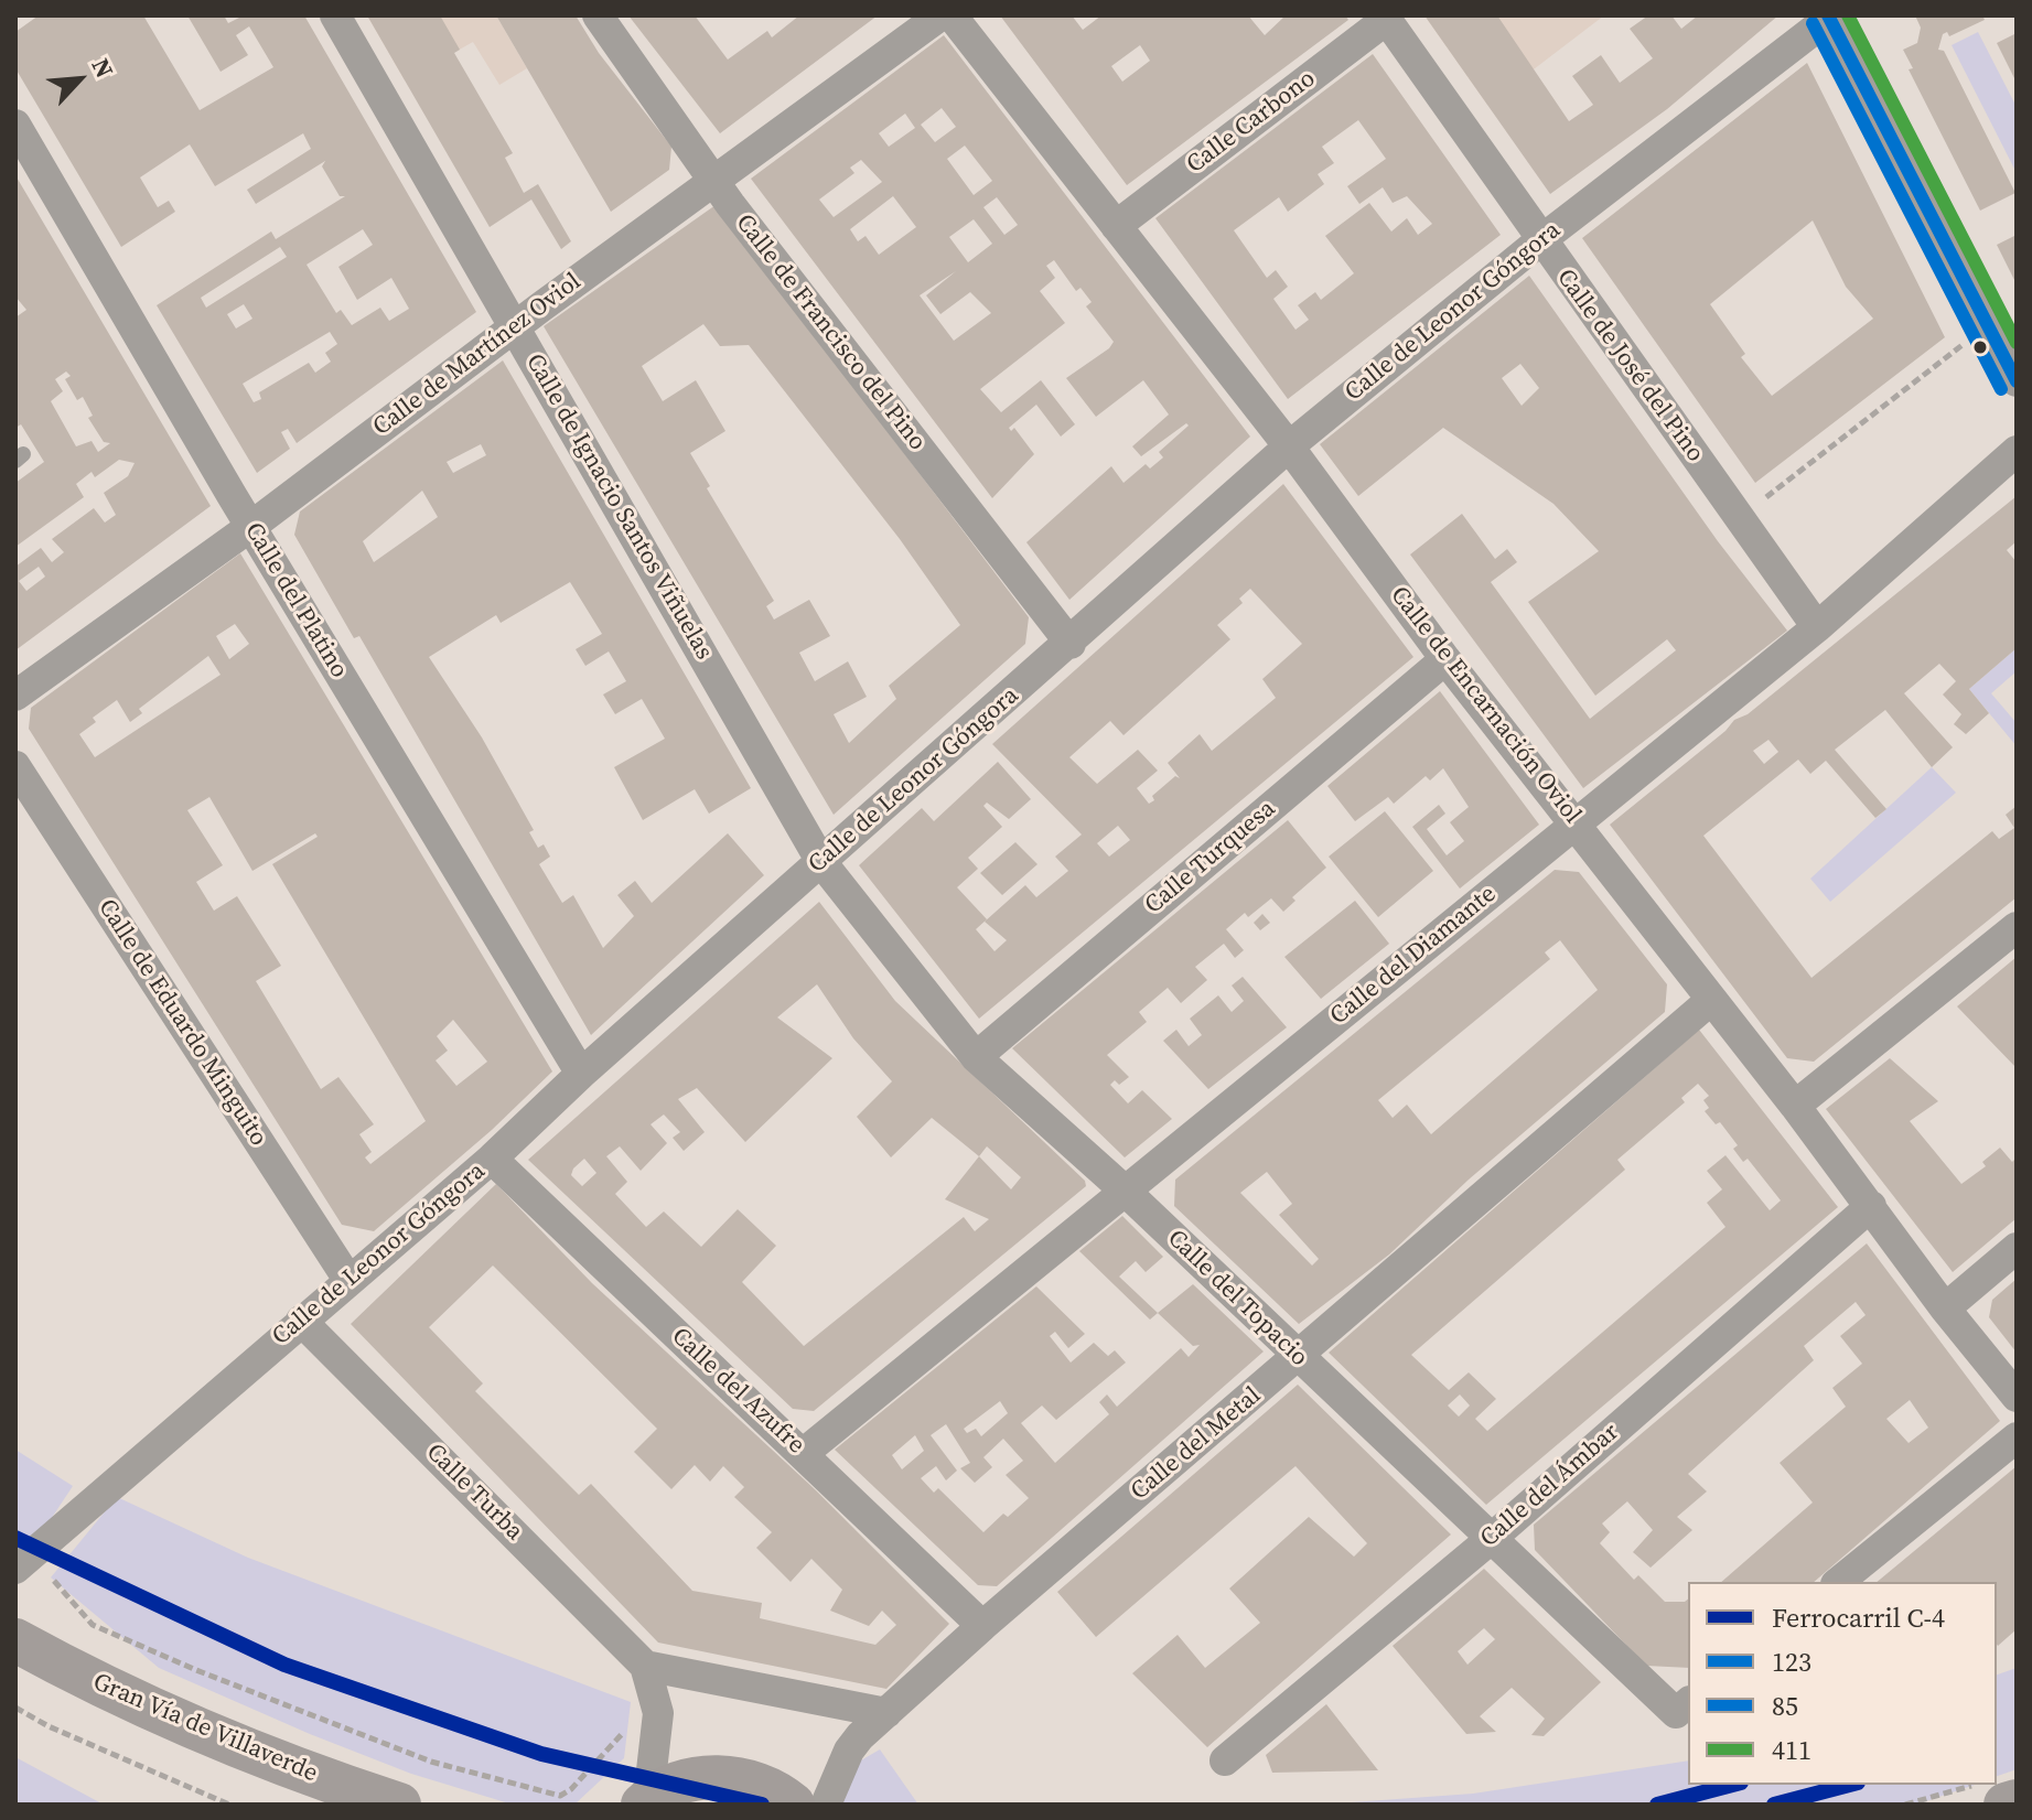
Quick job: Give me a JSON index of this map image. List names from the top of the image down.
{
  "streets": {
    "street": [
      "Calle Carbono",
      "Calle de Leonor Góngora",
      "Calle de Francisco del Pino",
      "Calle de Martínez Oviol",
      "Calle de José del Pino",
      "Calle de Ignacio Santos Viñuelas",
      "Calle del Platino",
      "Calle de Encarnación Oviol",
      "Calle Turquesa",
      "Calle del Diamante",
      "Calle de Eduardo Minguito",
      "Calle del Topacio",
      "Calle del Azufre",
      "Calle del Metal",
      "Calle del Ámbar",
      "Calle Turba",
      "Gran Vía de Villaverde"
    ]
  },
  "crossings": [
    ["Calle Carbono", "Calle de José del Pino"],
    ["Calle Carbono", "Calle de Encarnación Oviol"],
    ["Calle de Leonor Góngora", "Calle de Francisco del Pino"],
    ["Calle de Leonor Góngora", "Calle de José del Pino"],
    ["Calle de Leonor Góngora", "Calle de Ignacio Santos Viñuelas"],
    ["Calle de Leonor Góngora", "Calle del Platino"],
    ["Calle de Leonor Góngora", "Calle de Encarnación Oviol"],
    ["Calle de Leonor Góngora", "Calle de Eduardo Minguito"],
    ["Calle de Leonor Góngora", "Calle del Topacio"],
    ["Calle de Leonor Góngora", "Calle del Azufre"],
    ["Calle de Leonor Góngora", "Calle Turba"],
    ["Calle de Francisco del Pino", "Calle de Martínez Oviol"],
    ["Calle de Martínez Oviol", "Calle de Ignacio Santos Viñuelas"],
    ["Calle de Martínez Oviol", "Calle del Platino"],
    ["Calle de José del Pino", "Calle del Diamante"],
    ["Calle de Ignacio Santos Viñuelas", "Calle del Topacio"],
    ["Calle de Encarnación Oviol", "Calle Turquesa"],
    ["Calle de Encarnación Oviol", "Calle del Diamante"],
    ["Calle de Encarnación Oviol", "Calle del Metal"],
    ["Calle de Encarnación Oviol", "Calle del Ámbar"],
    ["Calle Turquesa", "Calle del Topacio"],
    ["Calle del Diamante", "Calle del Topacio"],
    ["Calle del Diamante", "Calle del Azufre"],
    ["Calle del Topacio", "Calle del Metal"],
    ["Calle del Topacio", "Calle del Ámbar"],
    ["Calle del Azufre", "Calle del Metal"]
  ],
  "lines": [
    "transit line 123",
    "transit line 411",
    "transit line 85",
    "rail line C-4"
  ],
  "legend": [
    "Ferrocarril C-4",
    "123",
    "85",
    "411"
  ],
  "north": "top right"
}
